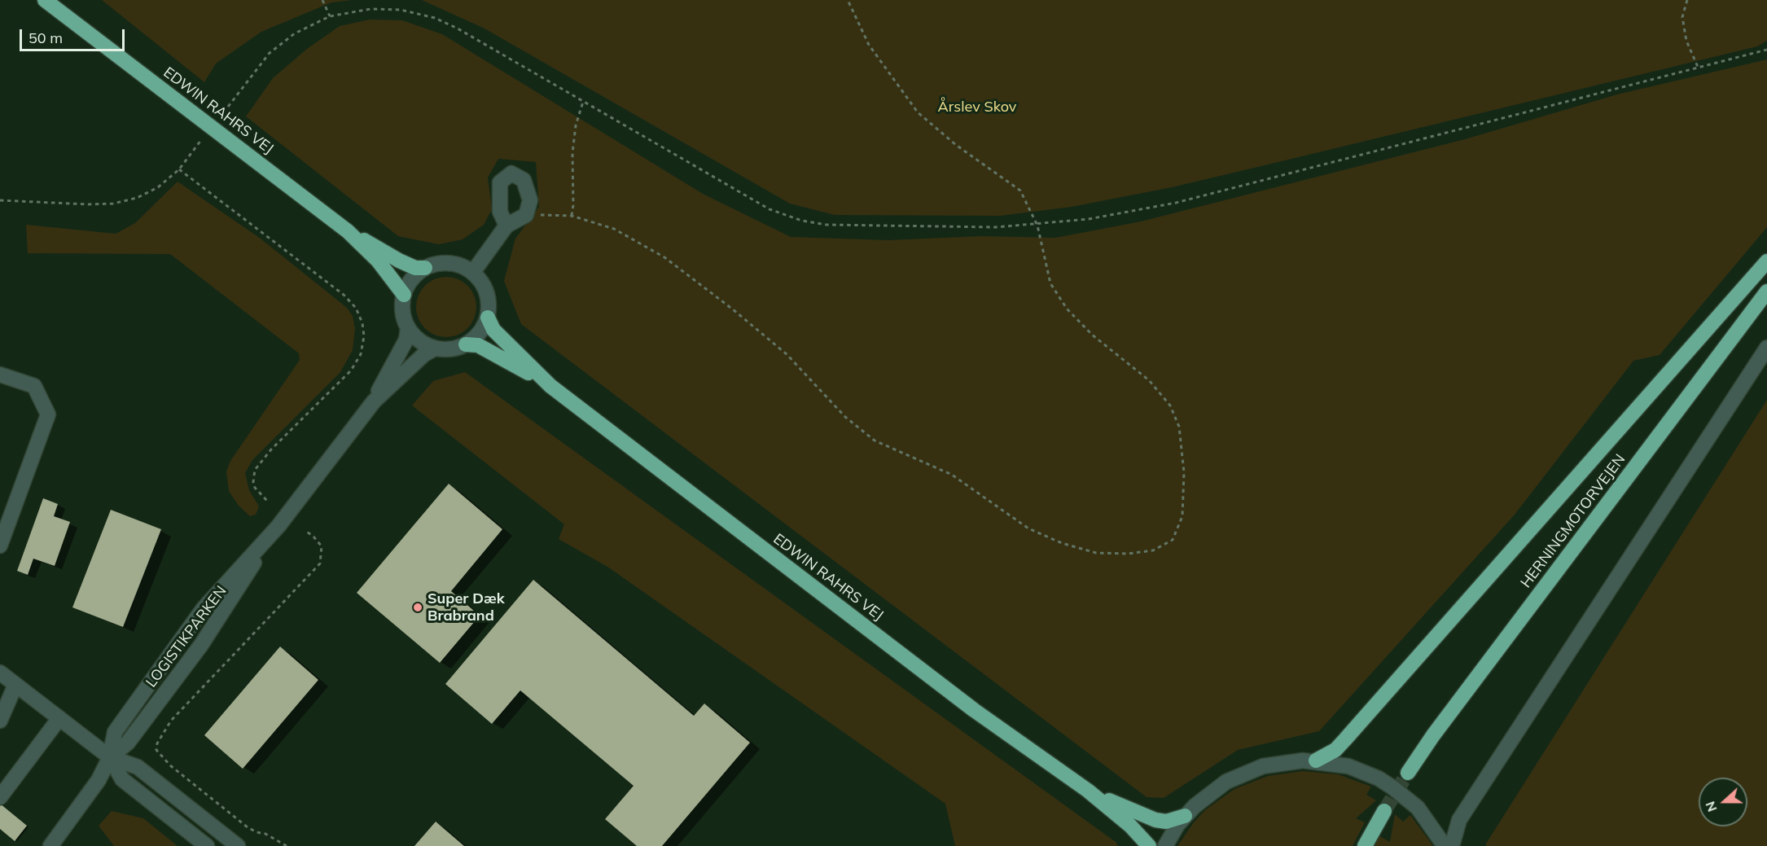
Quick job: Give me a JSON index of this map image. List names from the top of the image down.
{
  "streets": {
    "highway": ["EDWIN RAHRS VEJ", "HERNINGMOTORVEJEN"],
    "street": ["LOGISTIKPARKEN"]
  },
  "parks": ["Årslev Skov"],
  "places": ["Super Dæk Brabrand"],
  "scale_bar": "50 m",
  "north": "left"
}
